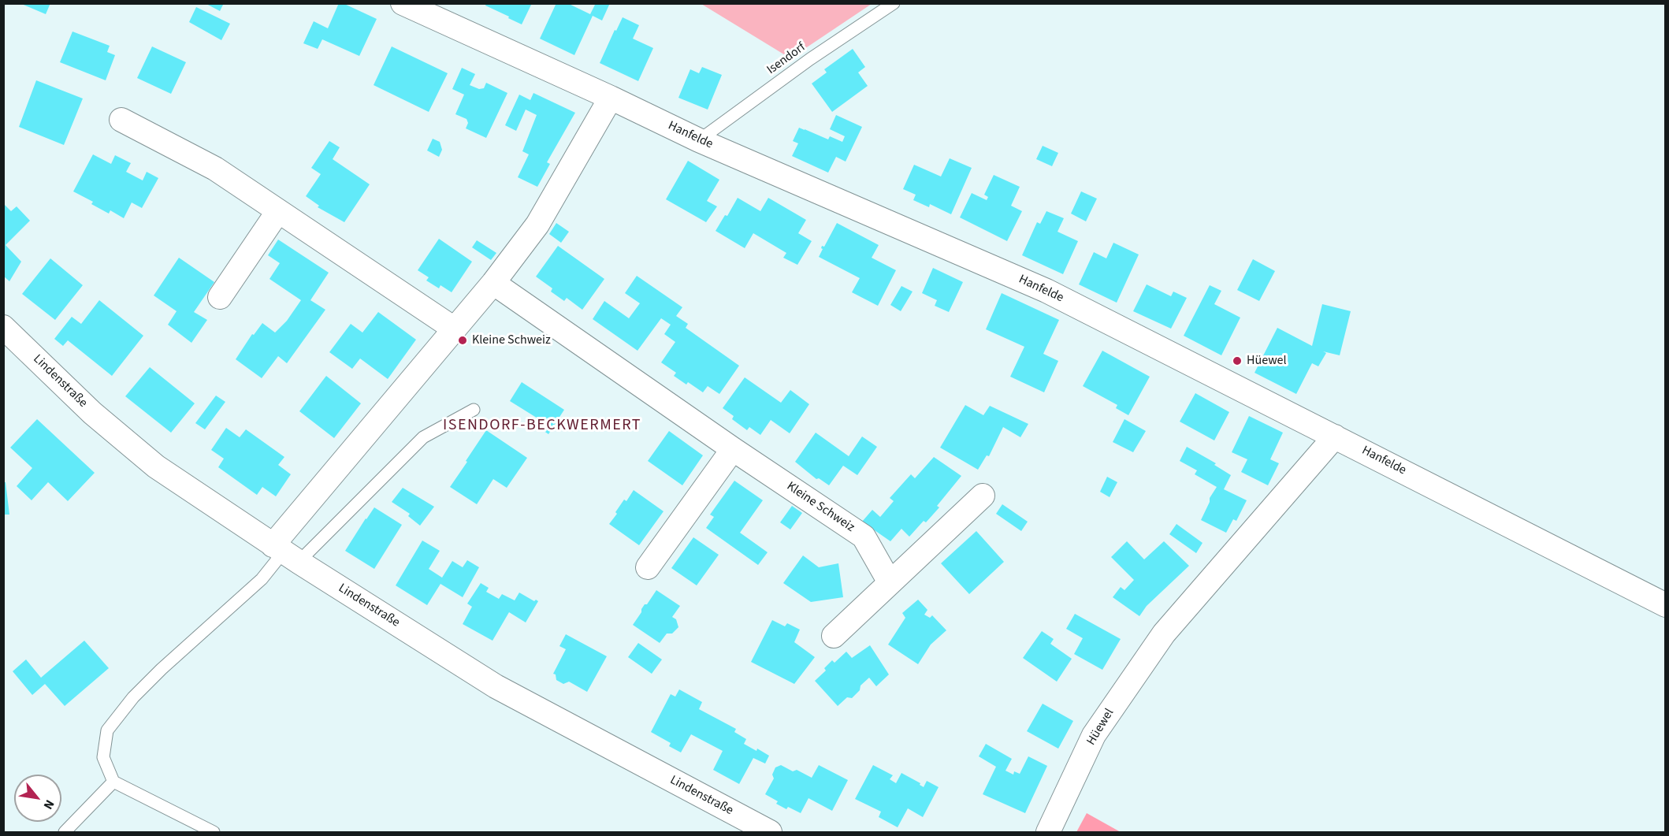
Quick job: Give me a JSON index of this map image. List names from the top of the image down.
{
  "streets": {
    "street": [
      "Hanfelde",
      "Lindenstraße",
      "Kleine Schweiz",
      "Hüewel"
    ],
    "lane": ["Isendorf"]
  },
  "crossings": [
    ["Isendorf", "Hanfelde"],
    ["Hanfelde", "Hüewel"]
  ],
  "districts": ["ISENDORF-BECKWERMERT"],
  "places": ["Kleine Schweiz", "Hüewel"],
  "north": "bottom right"
}
